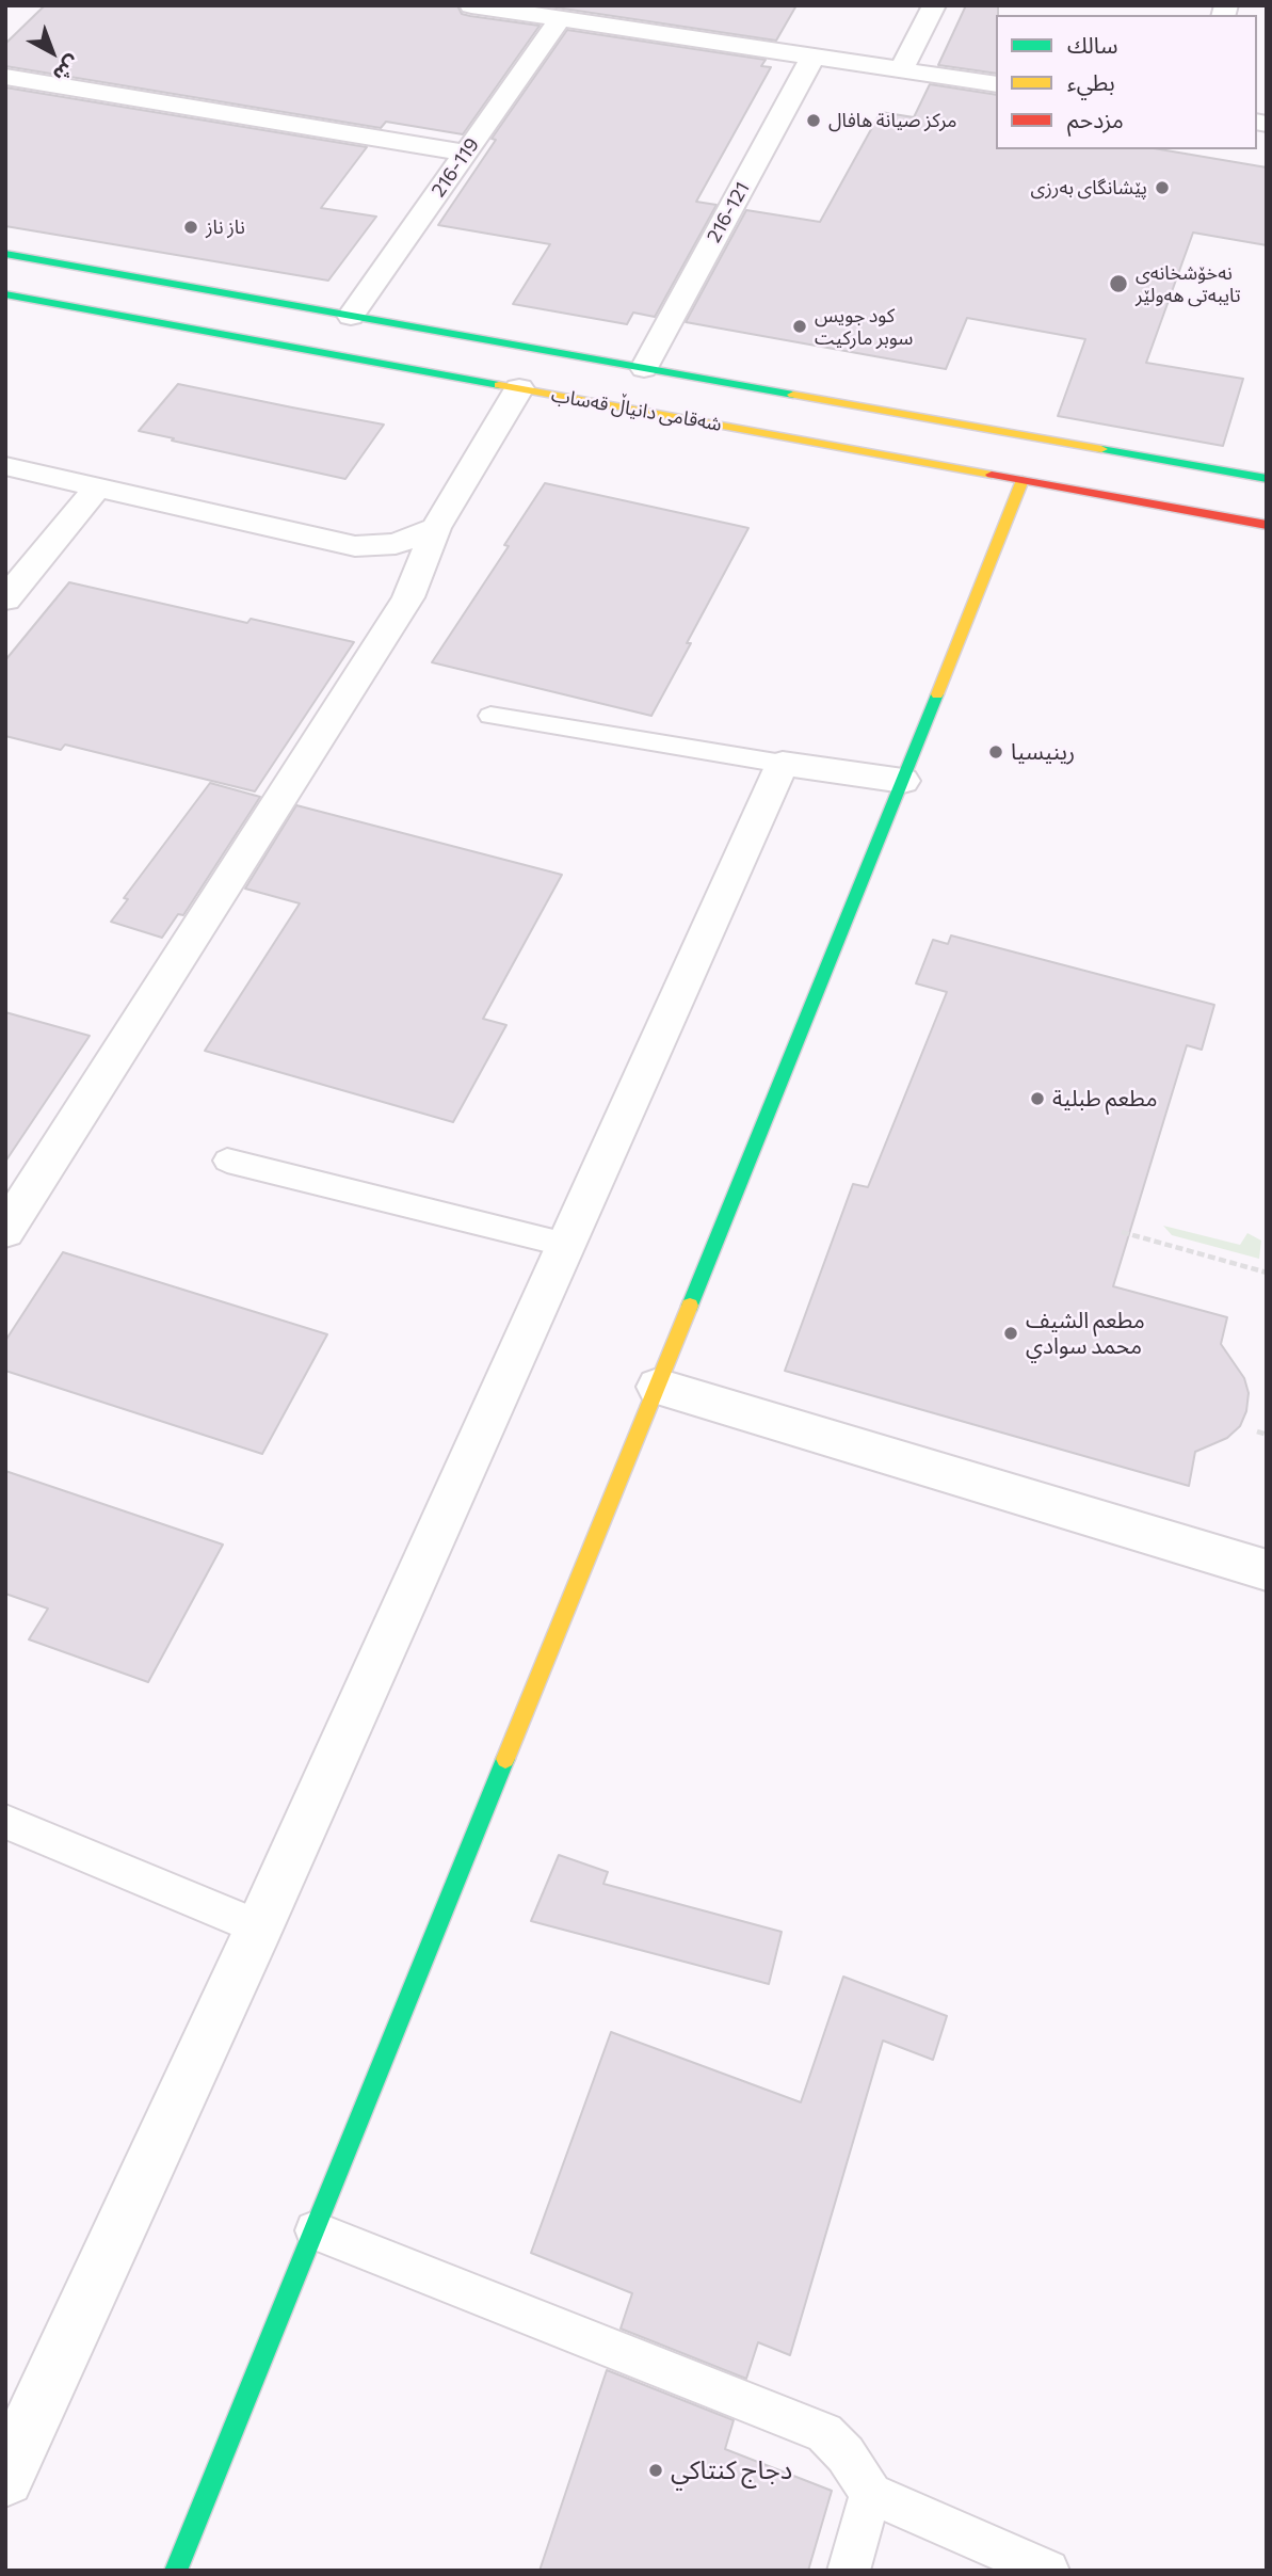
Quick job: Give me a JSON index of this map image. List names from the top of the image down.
{
  "streets": {
    "street": ["216-119", "216-121", "شەقامی دانیاڵ قەساب"]
  },
  "crossings": [
    ["216-119", "شەقامی دانیاڵ قەساب"],
    ["216-121", "شەقامی دانیاڵ قەساب"]
  ],
  "places": [
    "مركز صيانة هافال",
    "پێشانگای بەرزی",
    "ناز ناز",
    "نەخۆشخانەی تایبەتی هەولێر",
    "كود جويس سوبر ماركيت",
    "رينيسيا",
    "مطعم طبلية",
    "مطعم الشيف محمد سوادي",
    "دجاج كنتاكي"
  ],
  "legend": ["سالك", "بطيء", "مزدحم"],
  "north": "bottom right"
}
